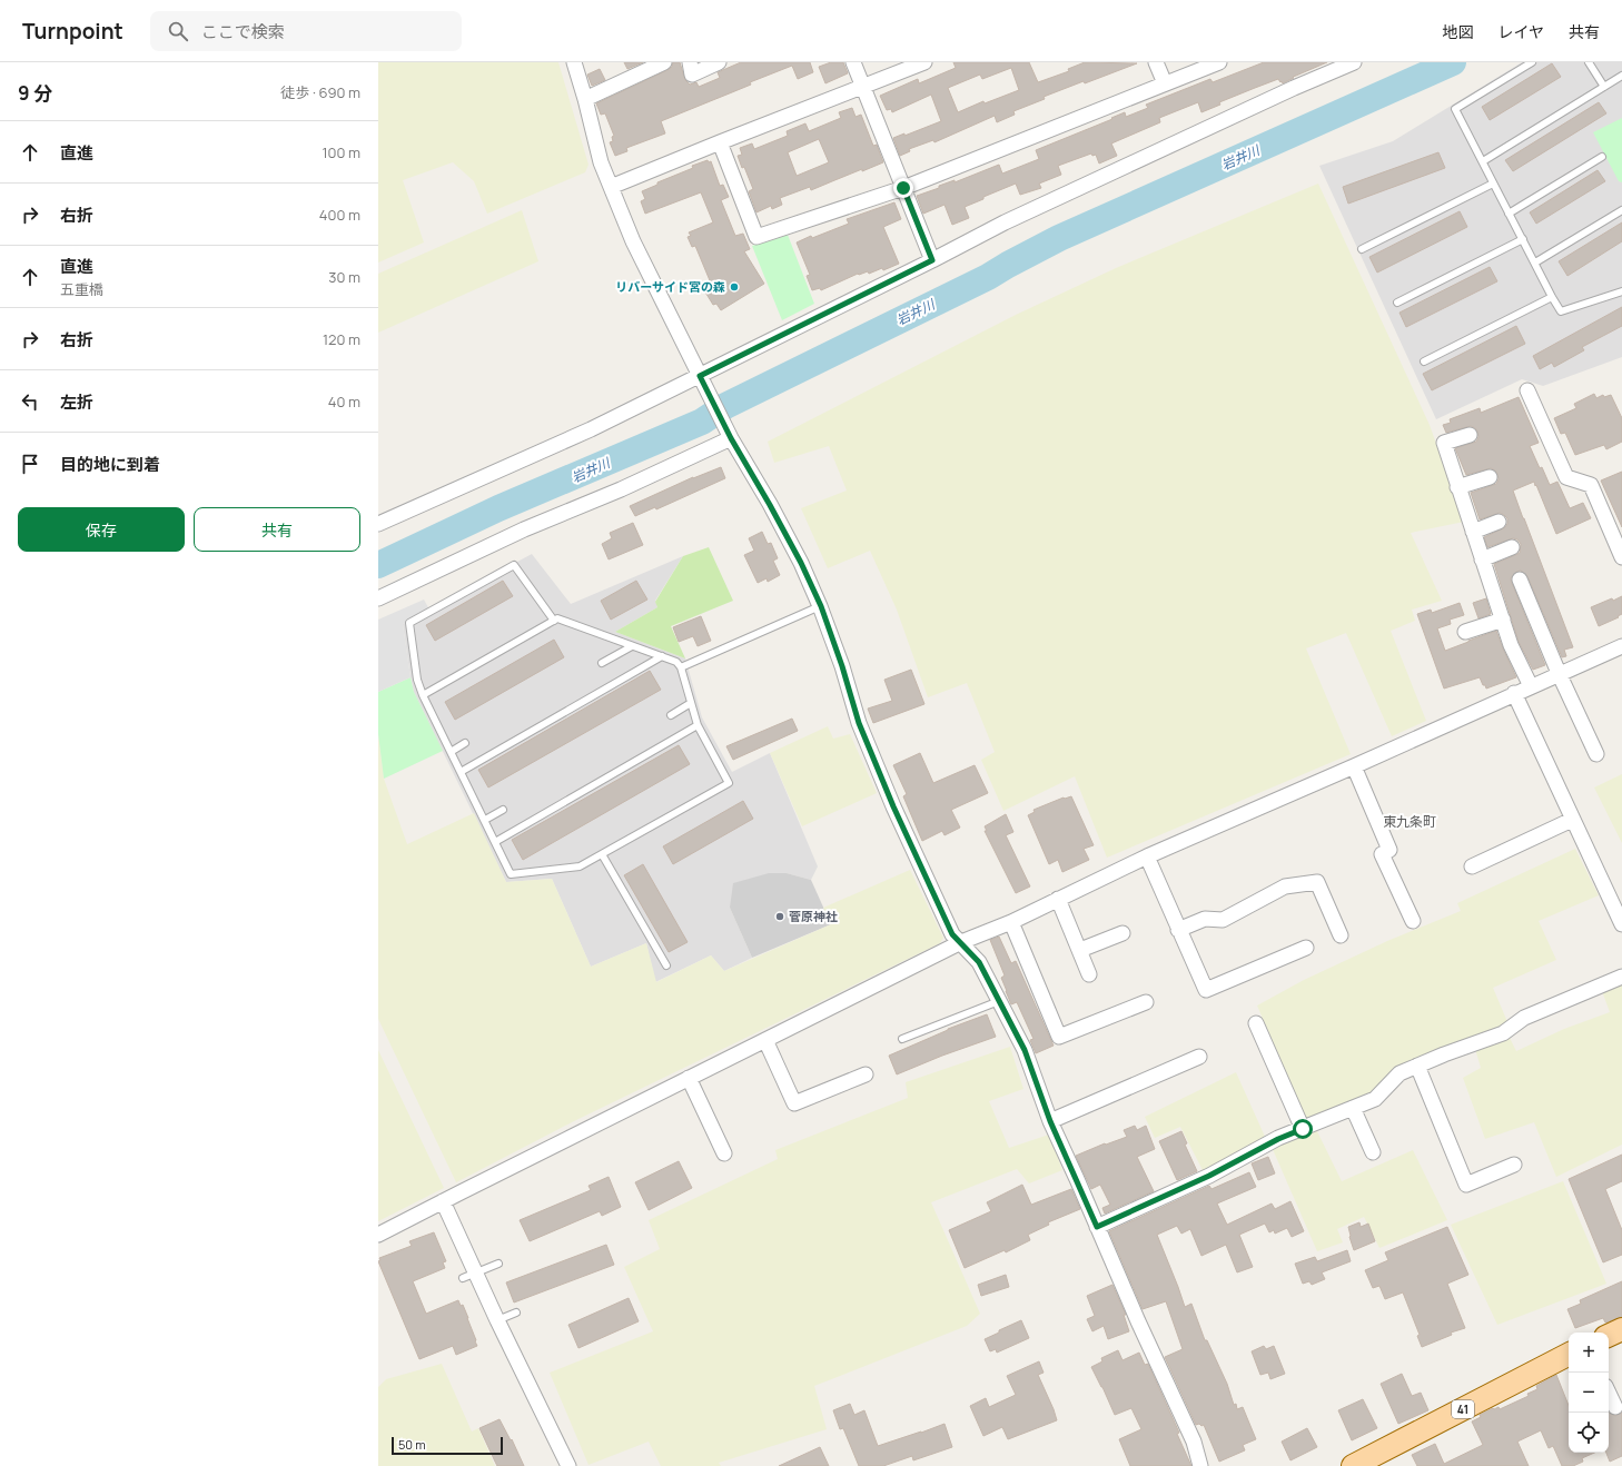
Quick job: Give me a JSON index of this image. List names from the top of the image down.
{
  "streets": {
    "main road": ["41"]
  },
  "districts": ["東九条町"],
  "water": ["岩井川"],
  "places": ["リバーサイド宮の森", "菅原神社"],
  "scale_bar": "50 m",
  "page": {
    "header": "Turnpoint",
    "search": "ここで検索",
    "nav": ["地図", "レイヤ", "共有"],
    "heading": ["9 分", "徒歩 · 690 m"],
    "list": [
      ["直進", "100 m"],
      ["右折", "400 m"],
      ["直進", "五重橋", "30 m"],
      ["右折", "120 m"],
      ["左折", "40 m"],
      "目的地に到着"
    ],
    "buttons": ["保存", "共有"],
    "map_buttons": ["+", "−"],
    "scale": "50 m"
  }
}
